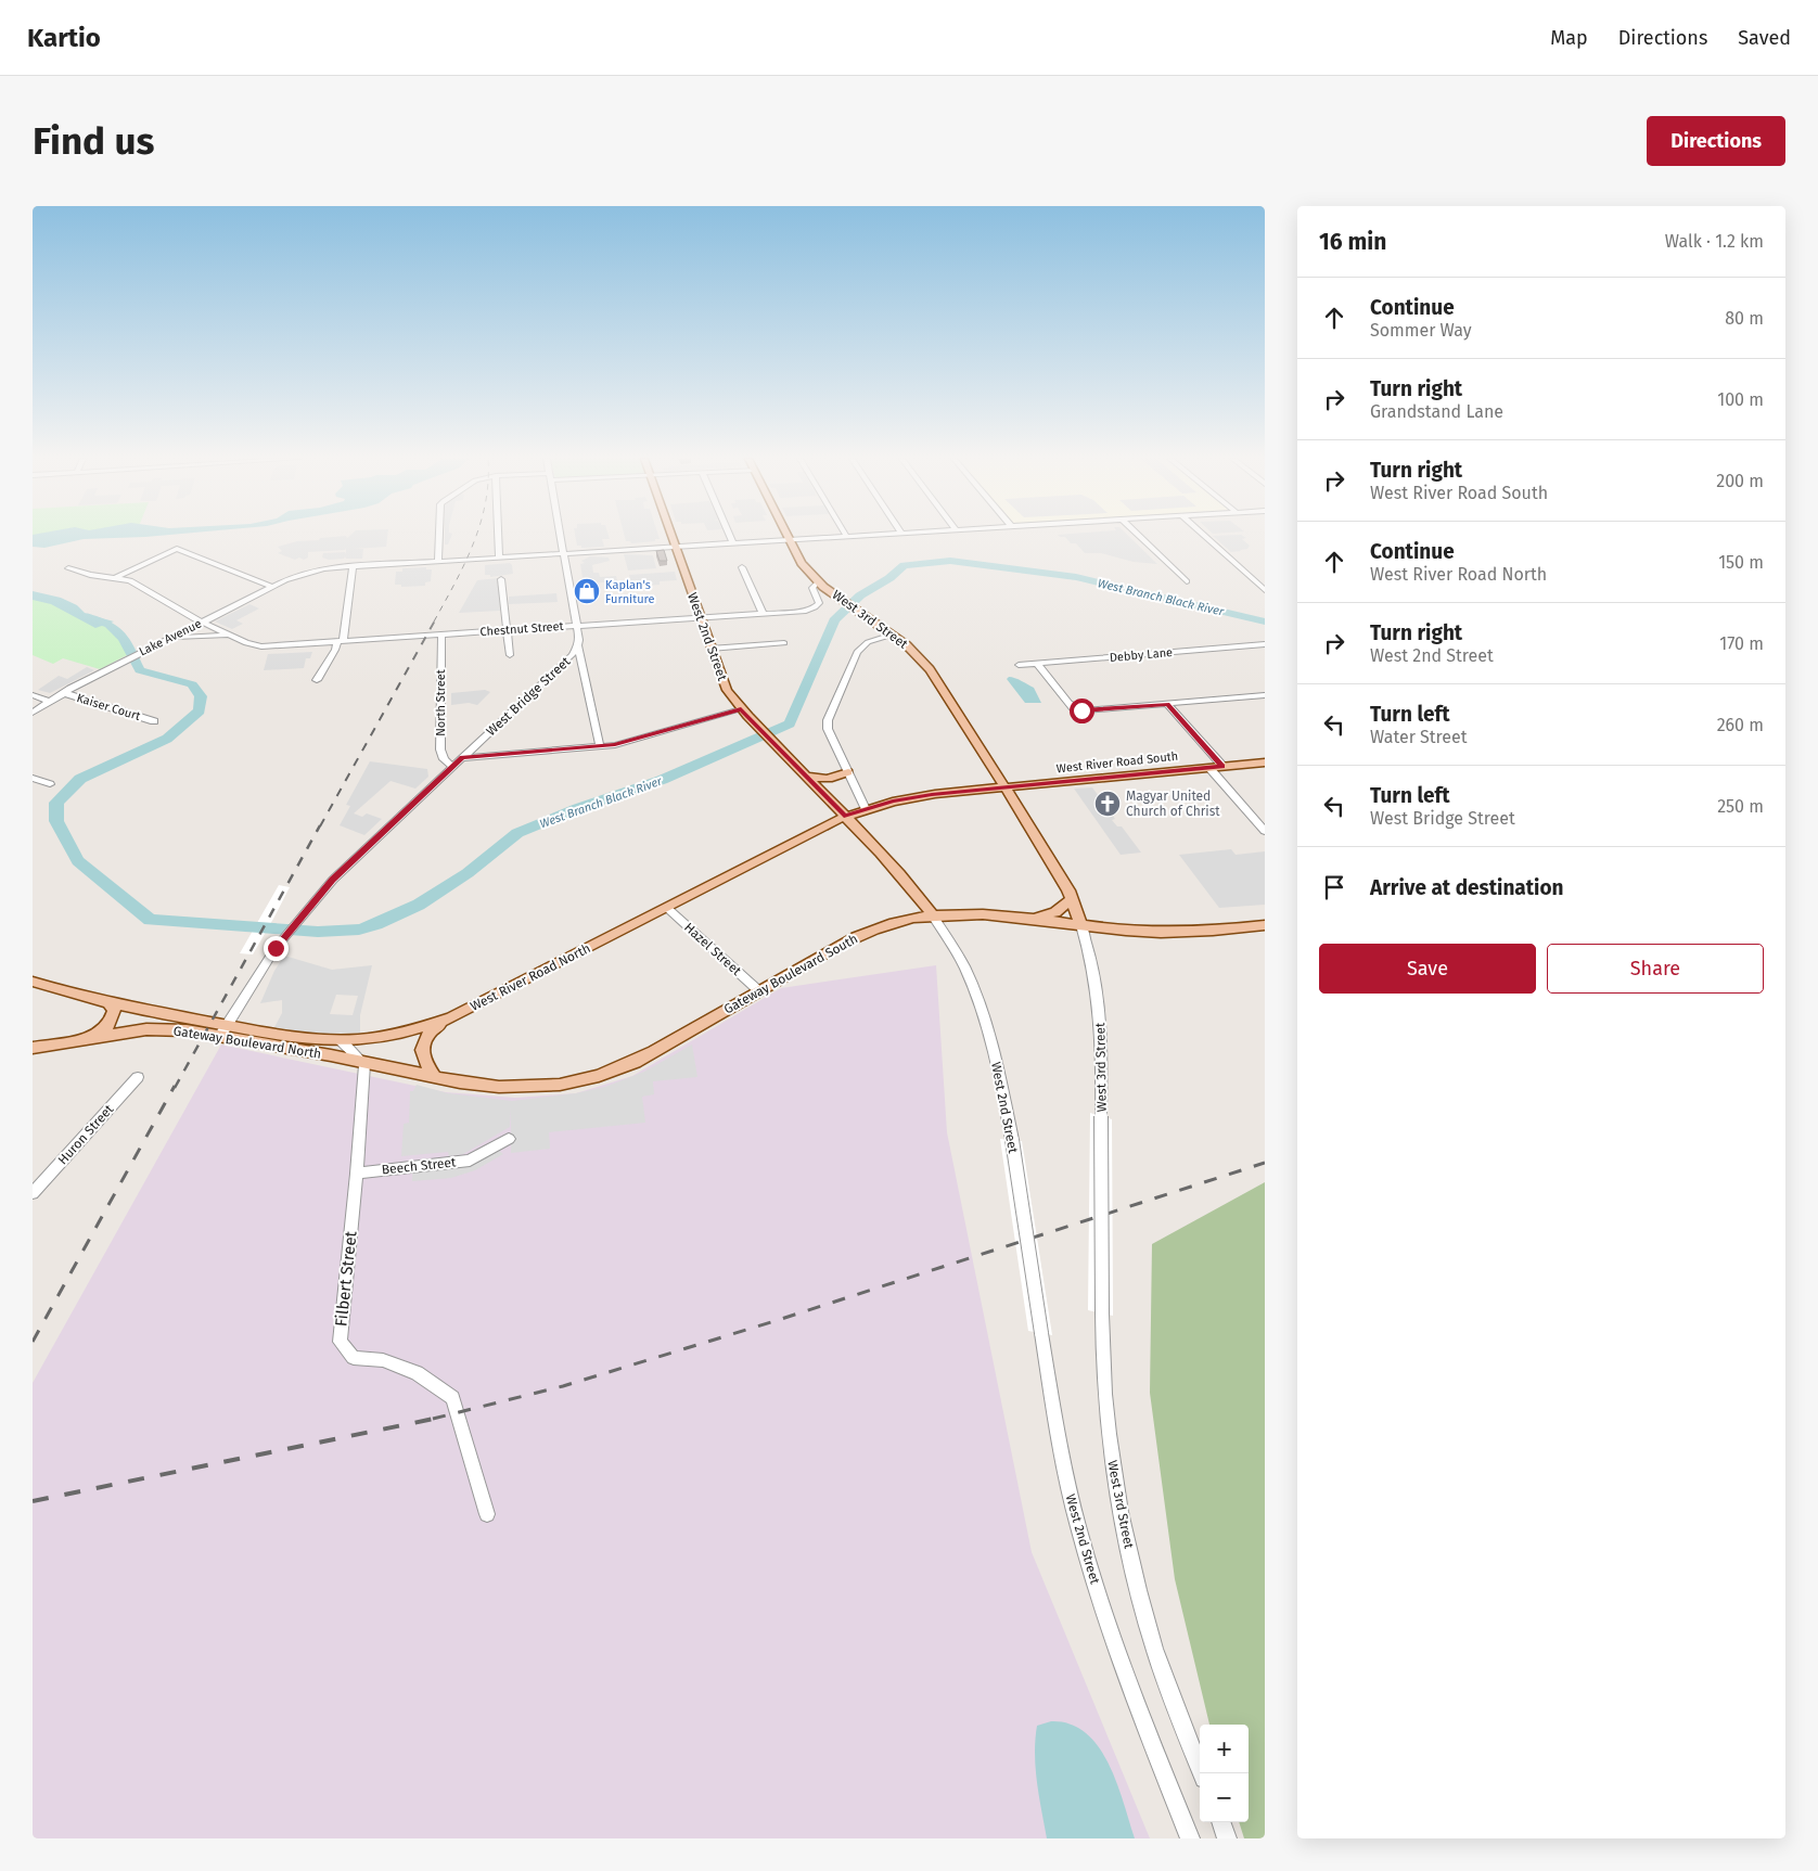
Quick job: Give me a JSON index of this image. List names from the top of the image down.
{
  "streets": {
    "main road": [
      "West 3rd Street",
      "West 2nd Street",
      "West River Road South",
      "Gateway Boulevard South",
      "West River Road North",
      "Gateway Boulevard North"
    ],
    "street": [
      "Chestnut Street",
      "Lake Avenue",
      "Debby Lane",
      "West Bridge Street",
      "North Street",
      "Kaiser Court",
      "Hazel Street",
      "Huron Street",
      "Beech Street",
      "Filbert Street"
    ]
  },
  "crossings": [
    ["West 3rd Street", "Chestnut Street"],
    ["West 3rd Street", "Lake Avenue"],
    ["West 3rd Street", "West River Road South"],
    ["West 3rd Street", "Gateway Boulevard South"],
    ["West 3rd Street", "West River Road North"],
    ["Chestnut Street", "West 2nd Street"],
    ["Chestnut Street", "Lake Avenue"],
    ["Chestnut Street", "North Street"],
    ["West 2nd Street", "Lake Avenue"],
    ["West 2nd Street", "Gateway Boulevard South"],
    ["West 2nd Street", "West River Road North"],
    ["Lake Avenue", "Kaiser Court"],
    ["West Bridge Street", "North Street"],
    ["West Bridge Street", "West River Road North"],
    ["West Bridge Street", "Gateway Boulevard North"],
    ["West River Road South", "West River Road North"],
    ["Hazel Street", "Gateway Boulevard South"],
    ["Hazel Street", "West River Road North"],
    ["Gateway Boulevard South", "Gateway Boulevard North"],
    ["Gateway Boulevard South", "Filbert Street"],
    ["West River Road North", "Gateway Boulevard North"],
    ["Gateway Boulevard North", "Filbert Street"],
    ["Beech Street", "Filbert Street"]
  ],
  "water": ["West Branch Black River"],
  "places": {
    "shop": ["Kaplan's Furniture"],
    "church": ["Magyar United Church of Christ"]
  },
  "page": {
    "header": "Kartio",
    "nav": ["Map", "Directions", "Saved"],
    "buttons": [
      "Directions",
      ["Save", "Share"]
    ],
    "title": "Find us",
    "heading": ["16 min", "Walk · 1.2 km"],
    "list": [
      ["Continue", "Sommer Way", "80 m"],
      ["Turn right", "Grandstand Lane", "100 m"],
      ["Turn right", "West River Road South", "200 m"],
      ["Continue", "West River Road North", "150 m"],
      ["Turn right", "West 2nd Street", "170 m"],
      ["Turn left", "Water Street", "260 m"],
      ["Turn left", "West Bridge Street", "250 m"],
      "Arrive at destination"
    ],
    "map_buttons": ["+", "−"]
  }
}
